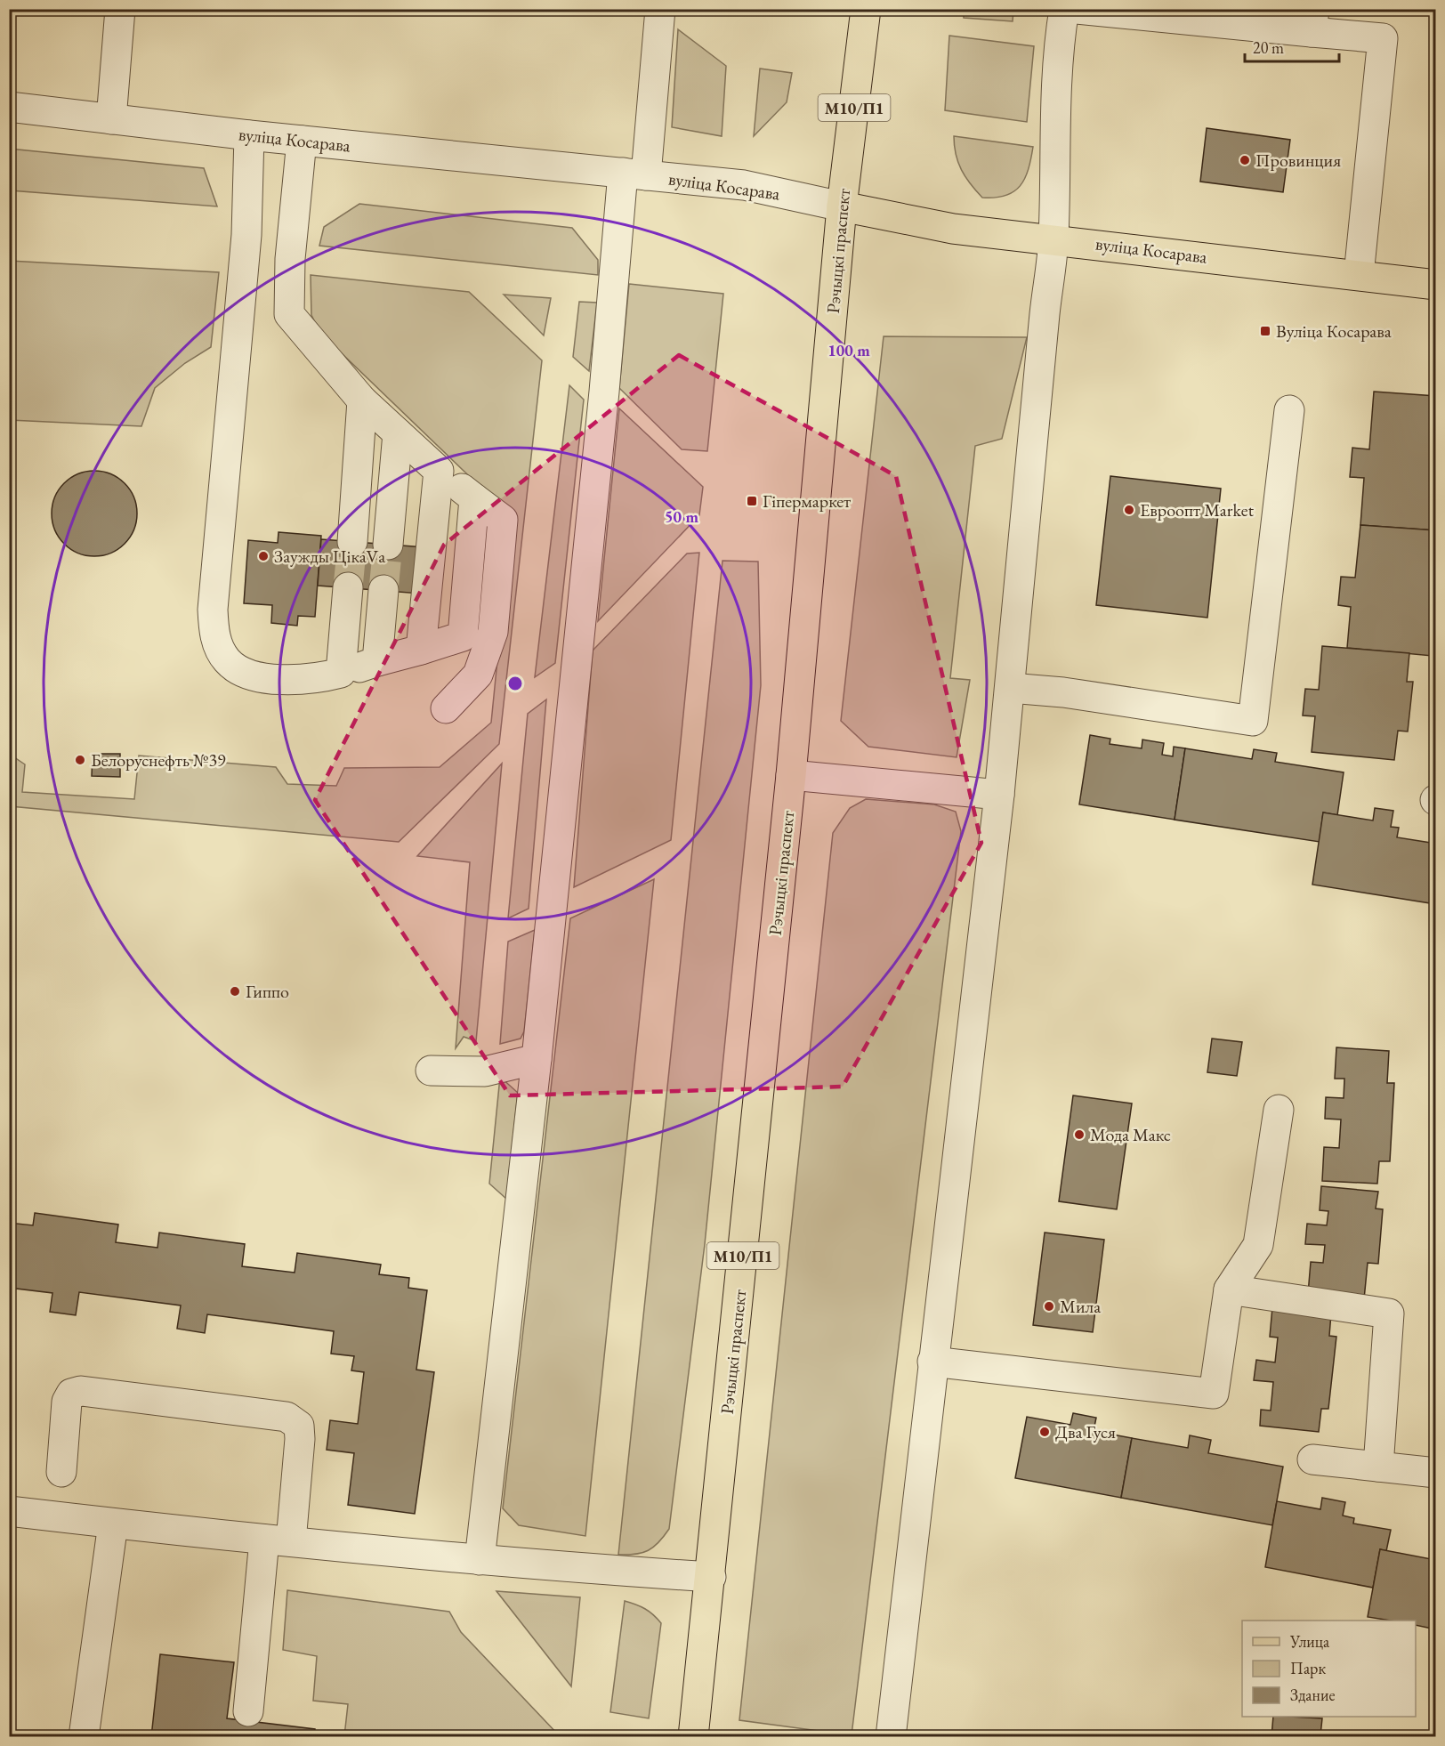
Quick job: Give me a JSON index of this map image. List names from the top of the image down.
{
  "streets": {
    "main road": ["М10/П1", "вуліца Косарава", "Рэчыцкі праспект"]
  },
  "crossings": [
    ["вуліца Косарава", "Рэчыцкі праспект"]
  ],
  "places": {
    "other": [
      "Провинция",
      "Евроопт Market",
      "Заужды ЦікаVа",
      "Белоруснефть №39",
      "Гиппо",
      "Мода Макс",
      "Мила",
      "Два Гуся"
    ],
    "transit": ["Вуліца Косарава", "Гіпермаркет"]
  },
  "legend": ["Улица", "Парк", "Здание"],
  "scale_bar": "20 m",
  "rings": ["100 m", "50 m"]
}
